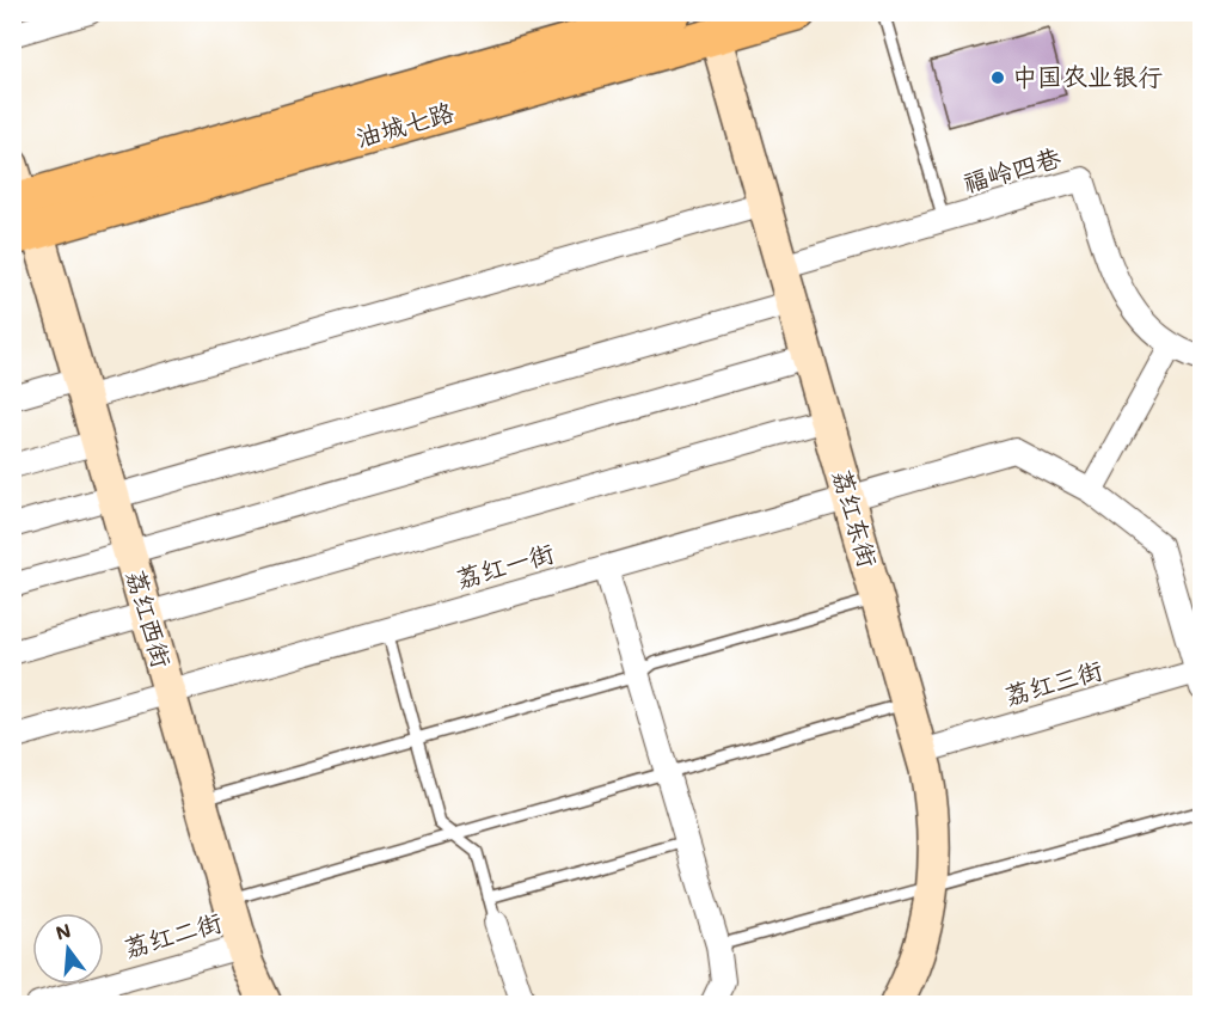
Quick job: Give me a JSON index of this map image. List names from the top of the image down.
{
  "streets": {
    "main road": ["油城七路"],
    "street": [
      "福岭四巷",
      "荔红东街",
      "荔红一街",
      "荔红西街",
      "荔红三街",
      "荔红二街"
    ]
  },
  "crossings": [
    ["油城七路", "荔红东街"],
    ["油城七路", "荔红西街"],
    ["福岭四巷", "荔红东街"],
    ["荔红东街", "荔红一街"],
    ["荔红东街", "荔红三街"],
    ["荔红一街", "荔红西街"],
    ["荔红西街", "荔红二街"]
  ],
  "places": ["中国农业银行"],
  "north": "top"
}
